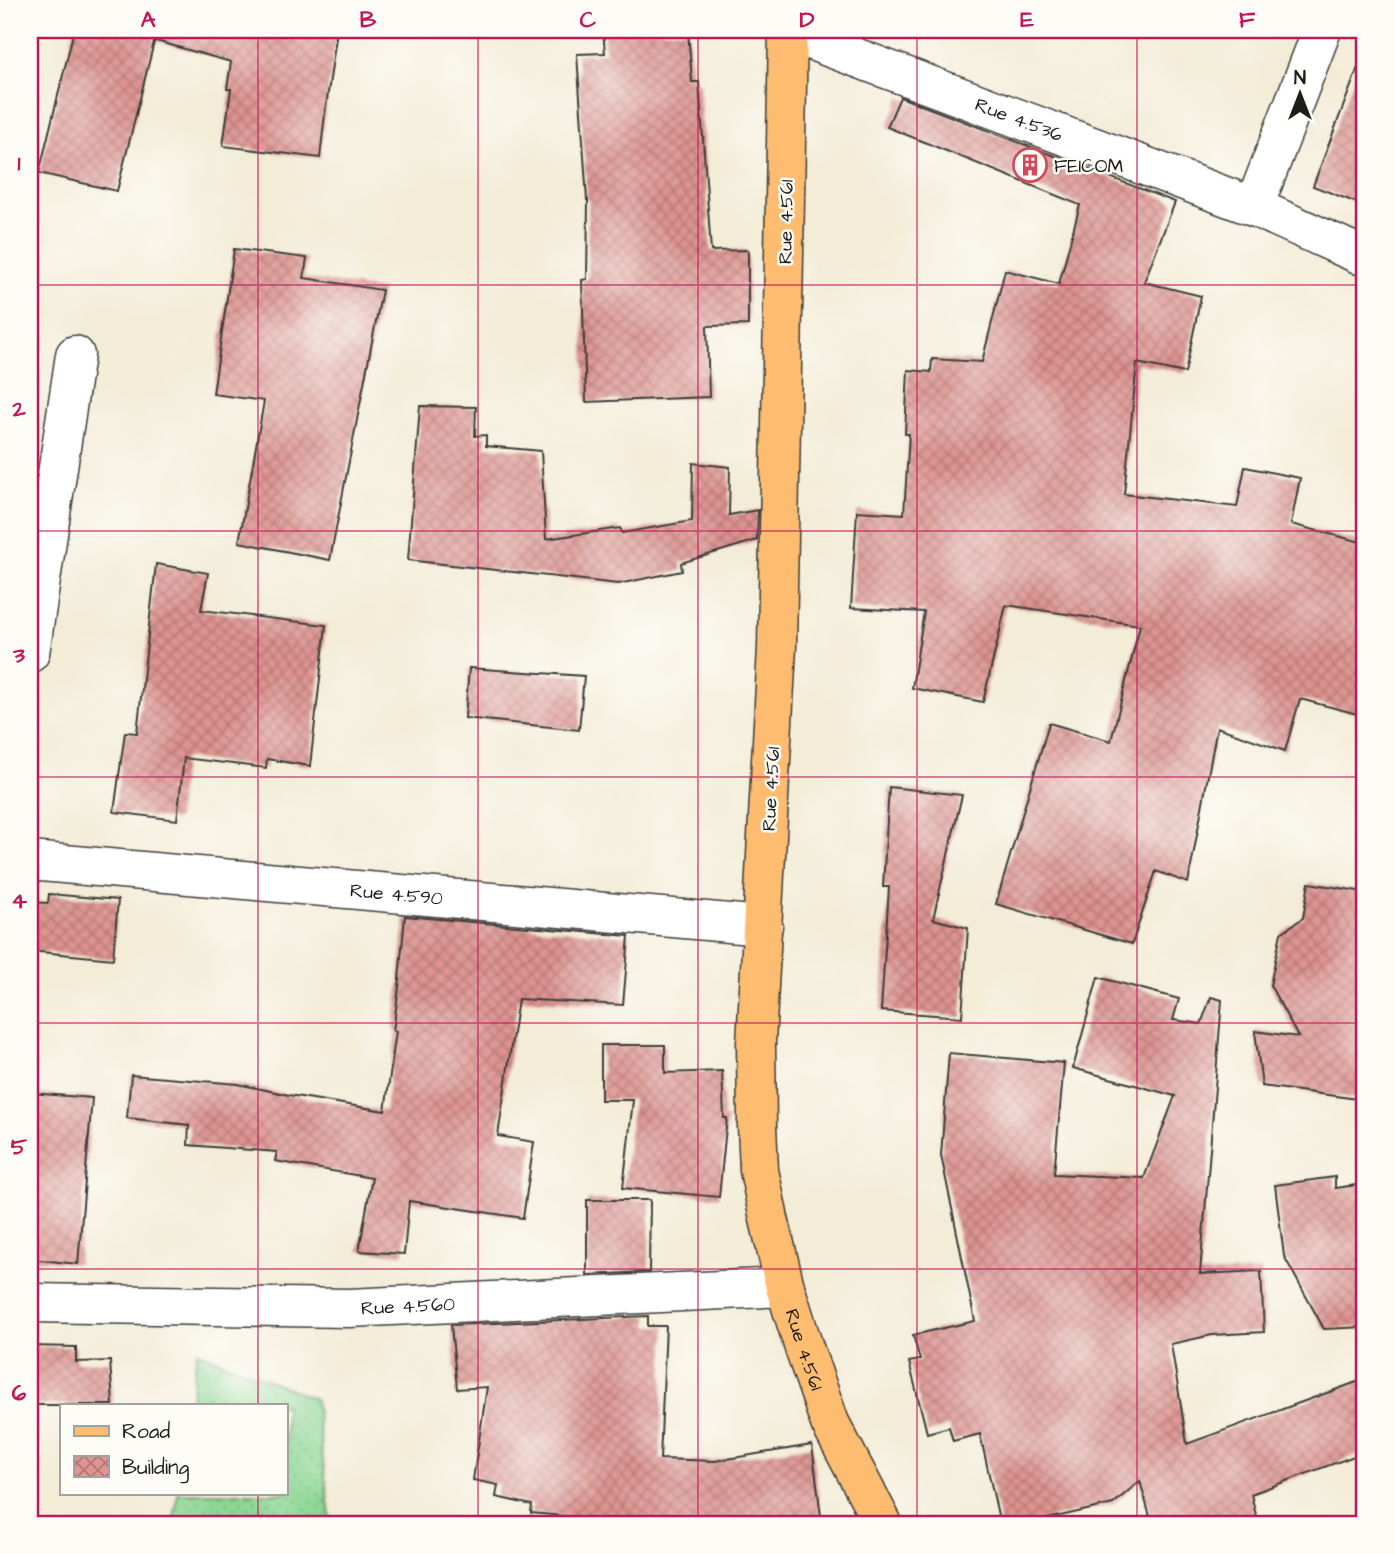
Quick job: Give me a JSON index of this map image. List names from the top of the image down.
{
  "streets": {
    "main road": ["Rue 4.561"],
    "street": ["Rue 4.536", "Rue 4.590", "Rue 4.560"]
  },
  "crossings": [
    ["Rue 4.536", "Rue 4.561"],
    ["Rue 4.561", "Rue 4.590"],
    ["Rue 4.561", "Rue 4.560"]
  ],
  "places": {
    "building": ["FEICOM"]
  },
  "legend": ["Road", "Building"],
  "north": "top",
  "grid": {
    "columns": [
      "A",
      "B",
      "C",
      "D",
      "E",
      "F"
    ],
    "rows": [
      "1",
      "2",
      "3",
      "4",
      "5",
      "6"
    ]
  }
}
